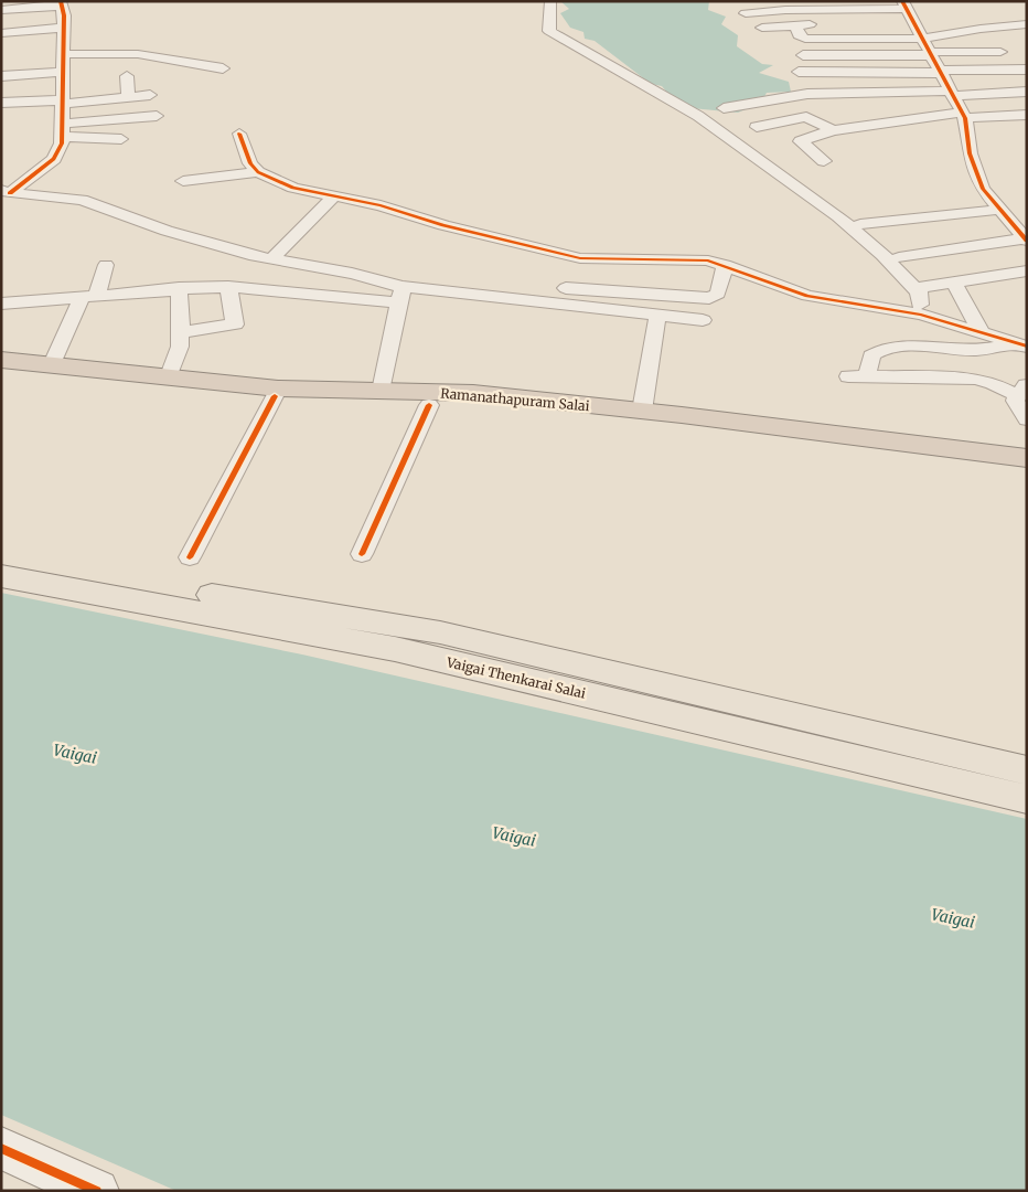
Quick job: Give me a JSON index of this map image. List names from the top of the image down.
{
  "streets": {
    "highway": ["Ramanathapuram Salai"],
    "main road": ["Vaigai Thenkarai Salai"]
  },
  "water": ["Vaigai"]
}
